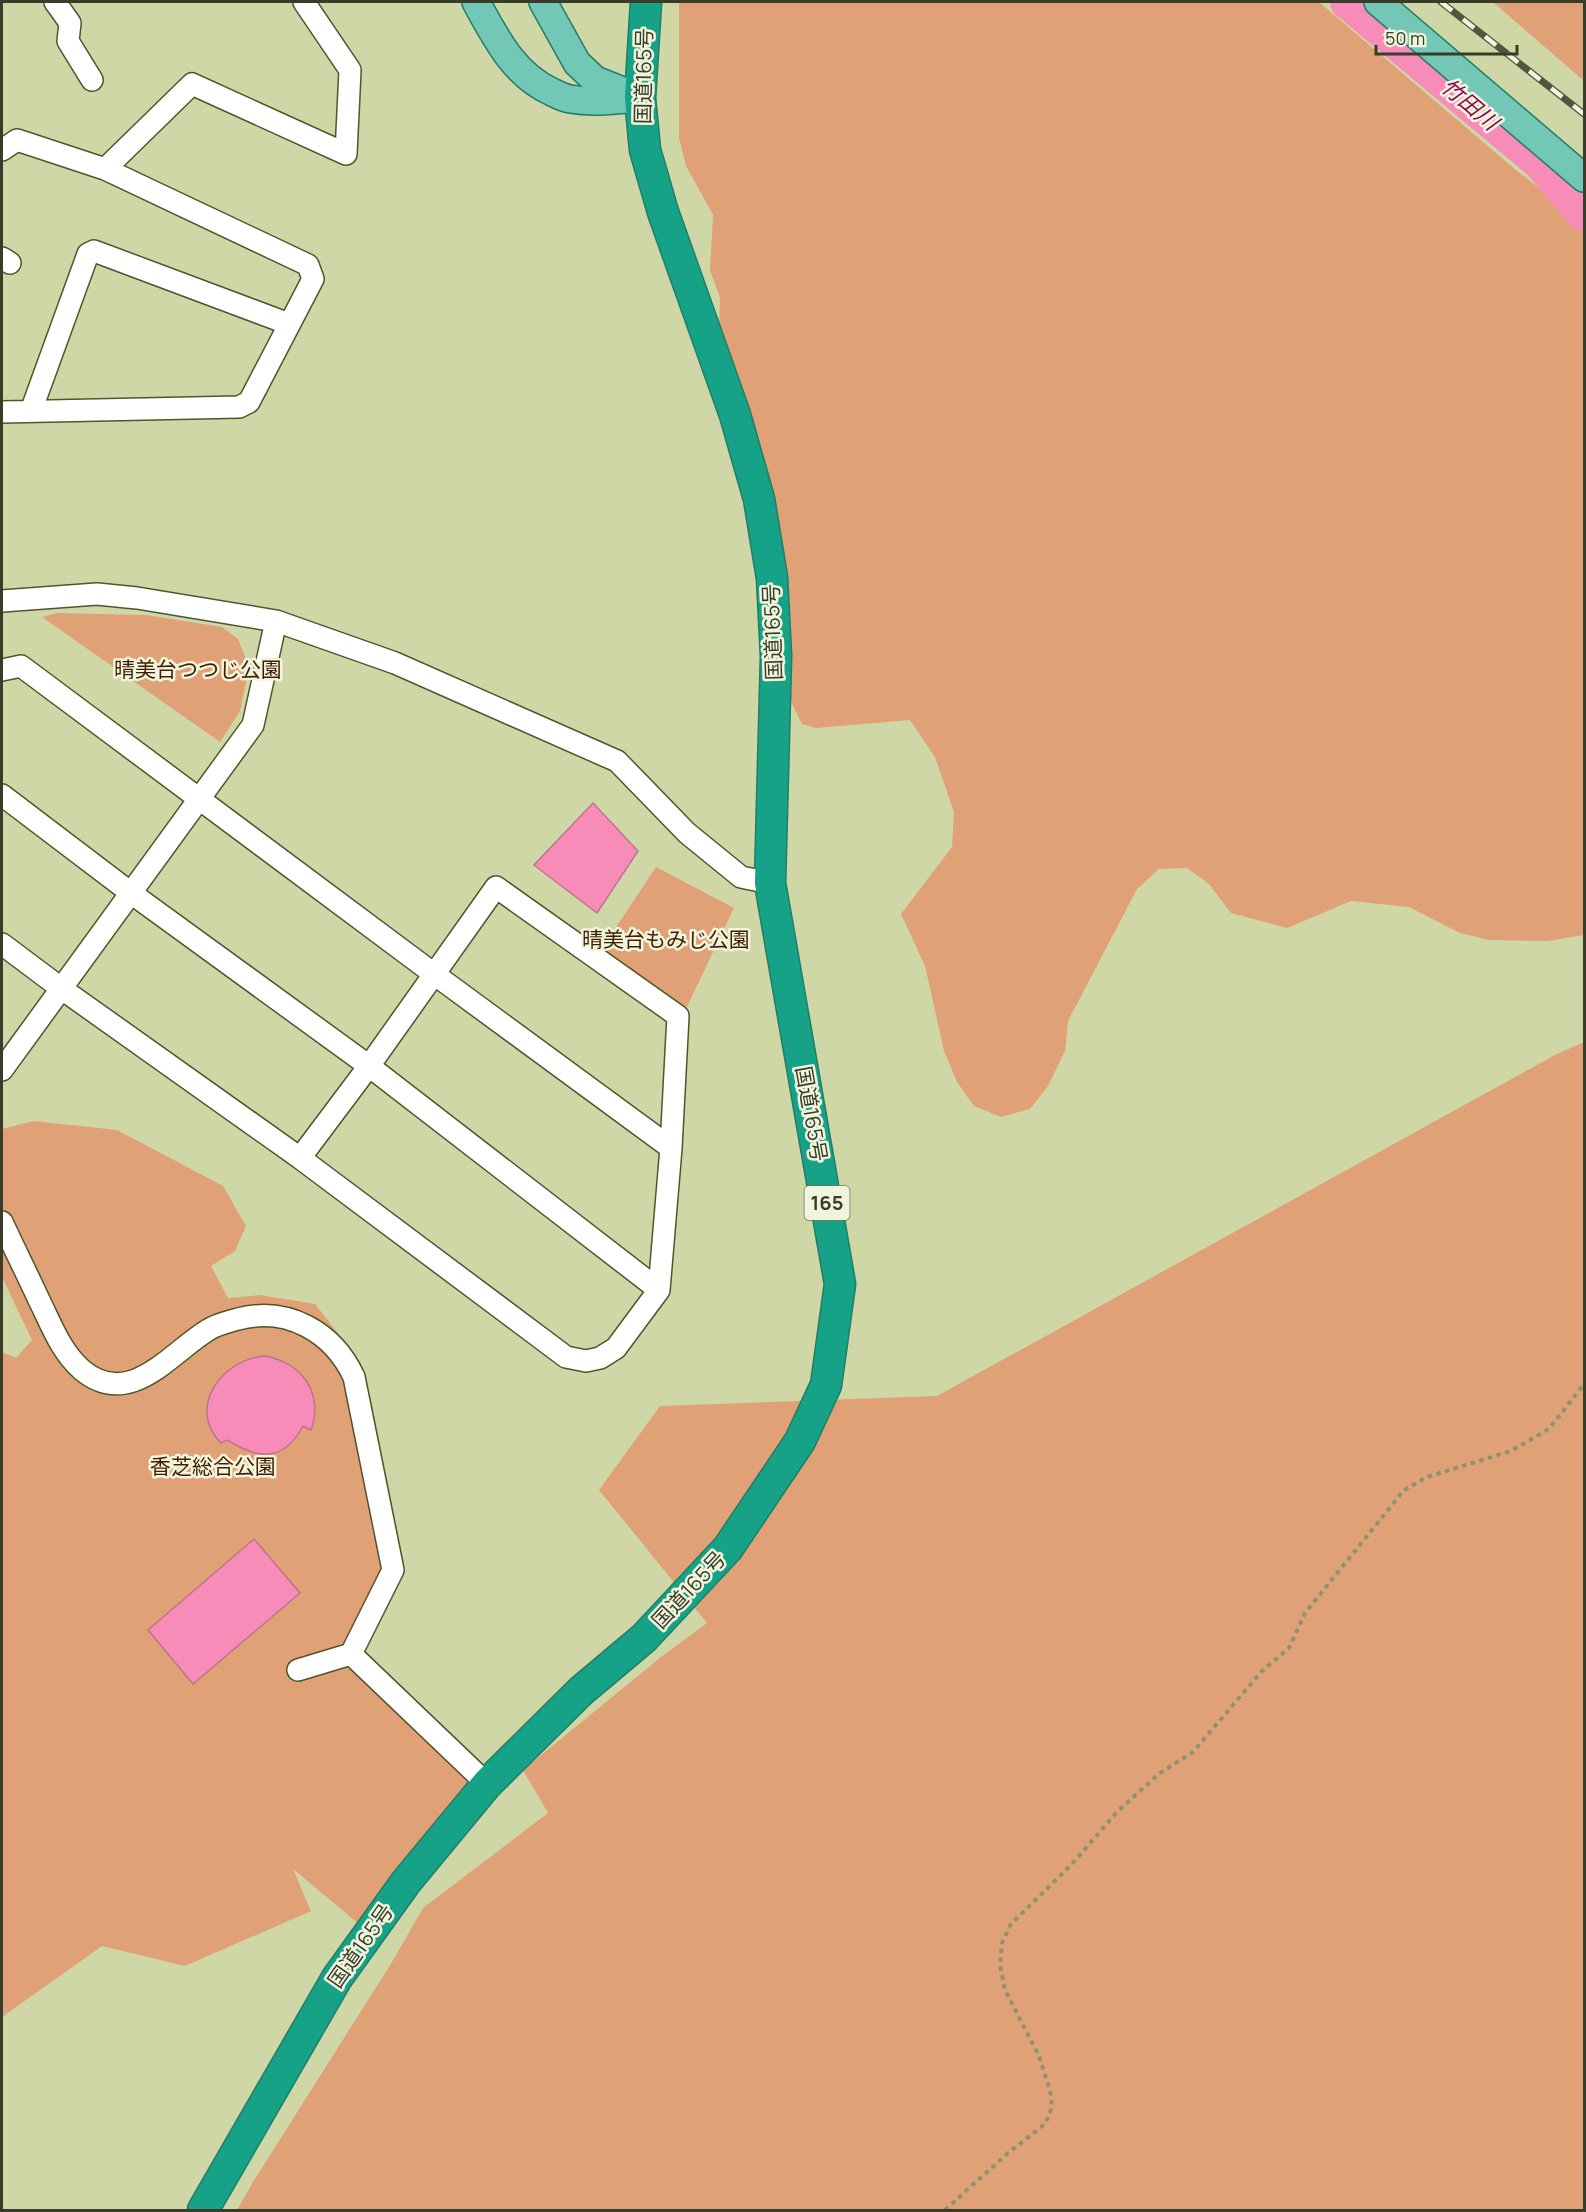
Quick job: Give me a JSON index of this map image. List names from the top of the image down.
{
  "streets": {
    "highway": ["国道165号", "165"]
  },
  "water": ["竹田川"],
  "parks": ["晴美台つつじ公園", "晴美台もみじ公園", "香芝総合公園"],
  "scale_bar": "50 m"
}
